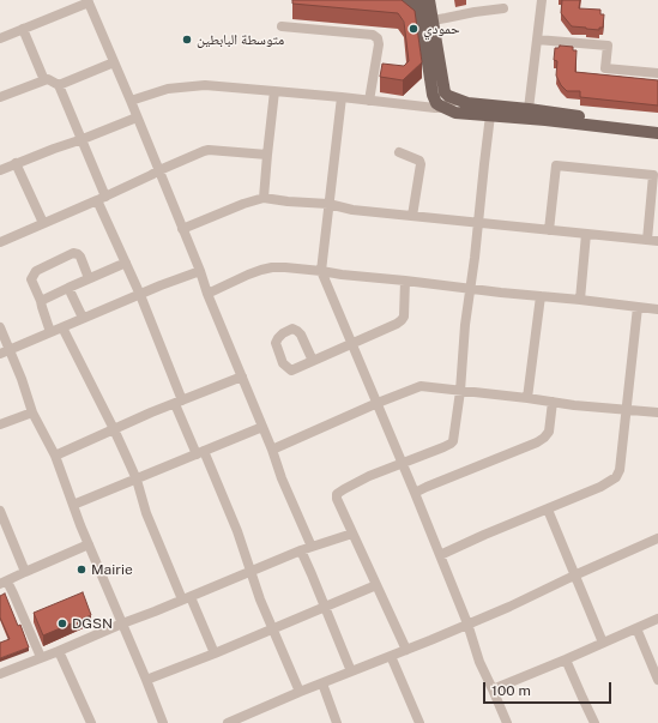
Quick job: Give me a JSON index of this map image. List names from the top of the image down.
{
  "places": [
    "حمودي",
    "متوسطة البابطين",
    "Mairie",
    "DGSN"
  ],
  "scale_bar": "100 m"
}
